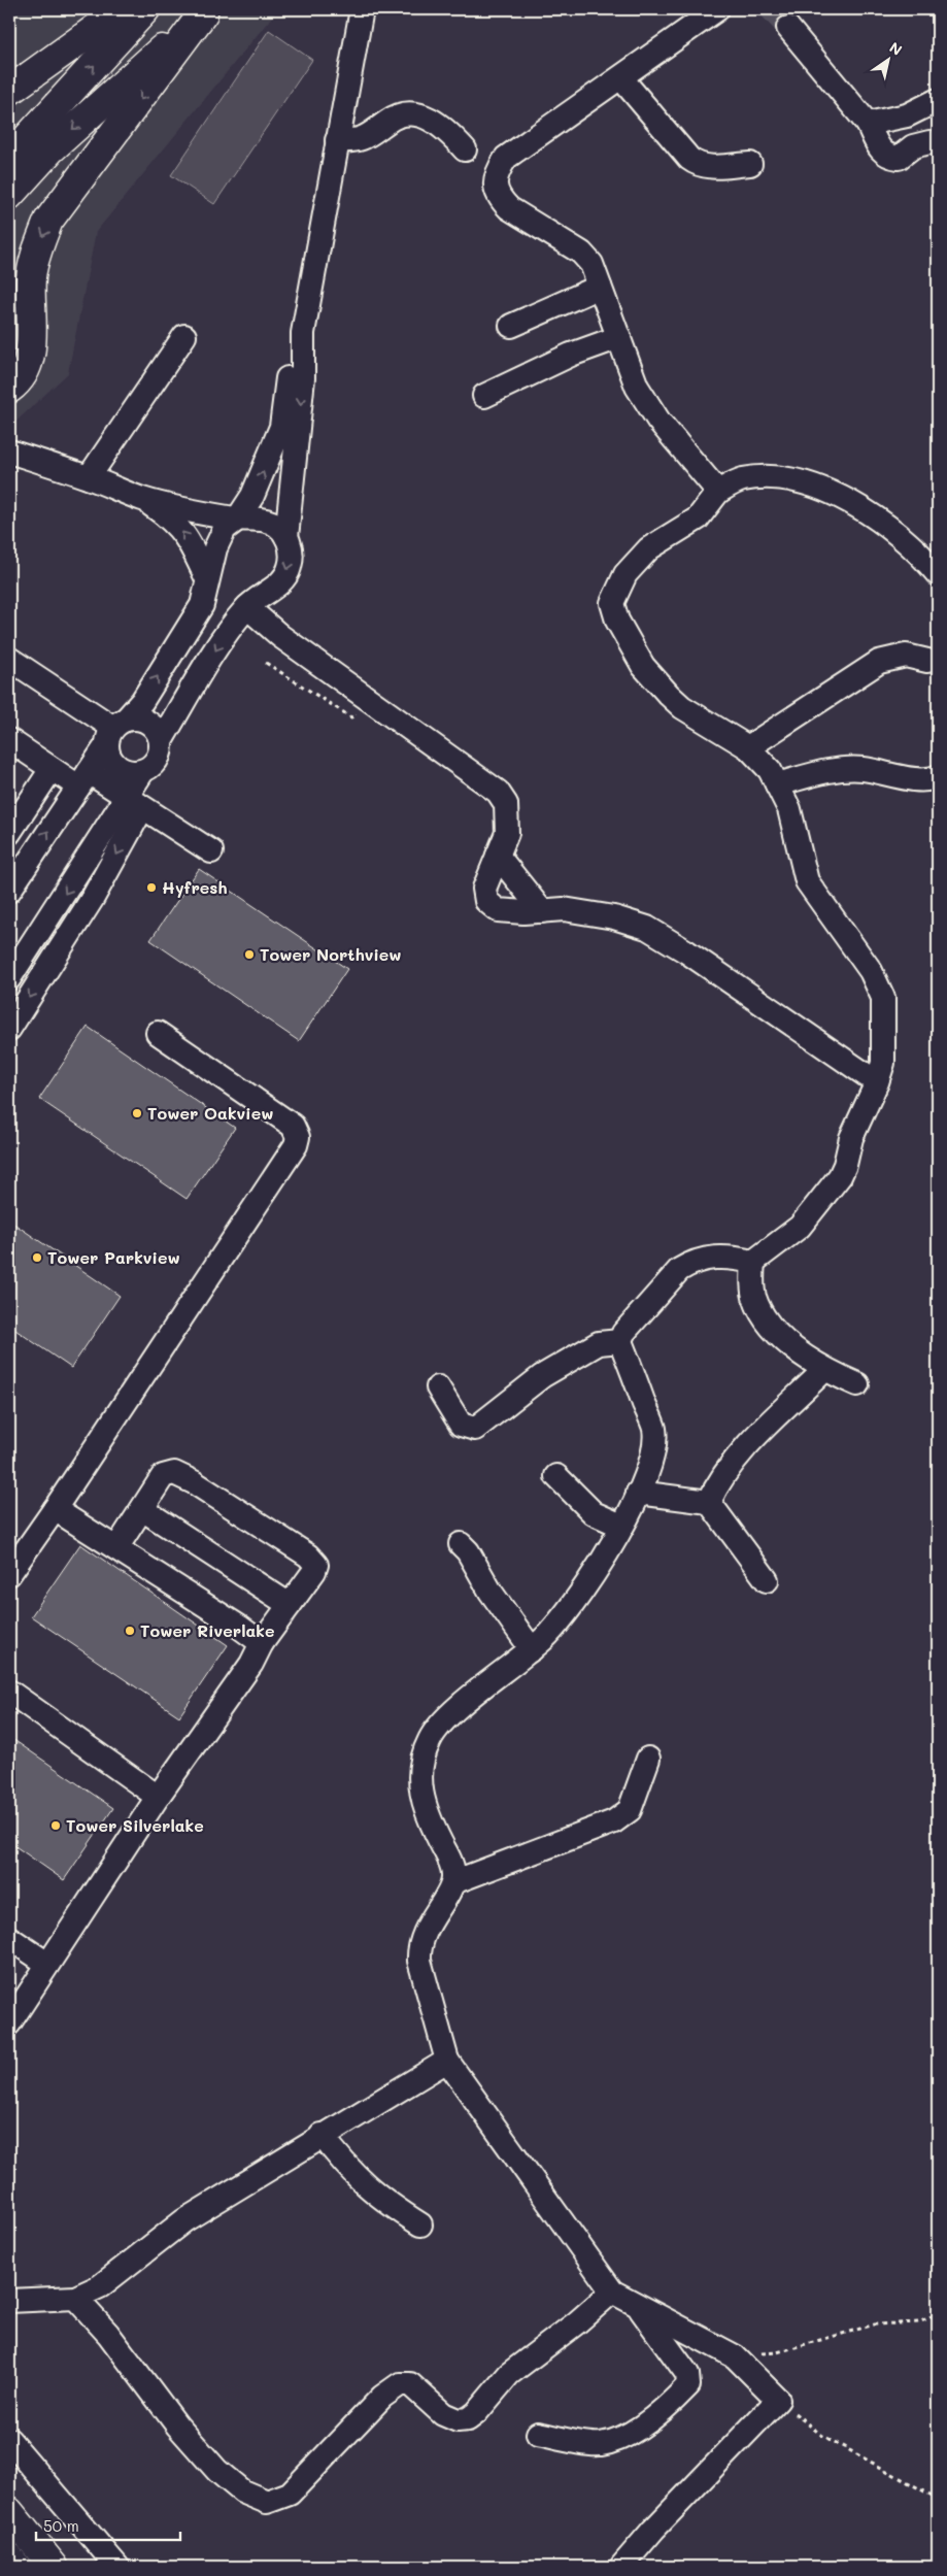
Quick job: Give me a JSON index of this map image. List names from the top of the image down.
{
  "places": [
    "Hyfresh",
    "Tower Northview",
    "Tower Oakview",
    "Tower Parkview",
    "Tower Riverlake",
    "Tower Silverlake"
  ],
  "scale_bar": "50 m",
  "north": "top right"
}
